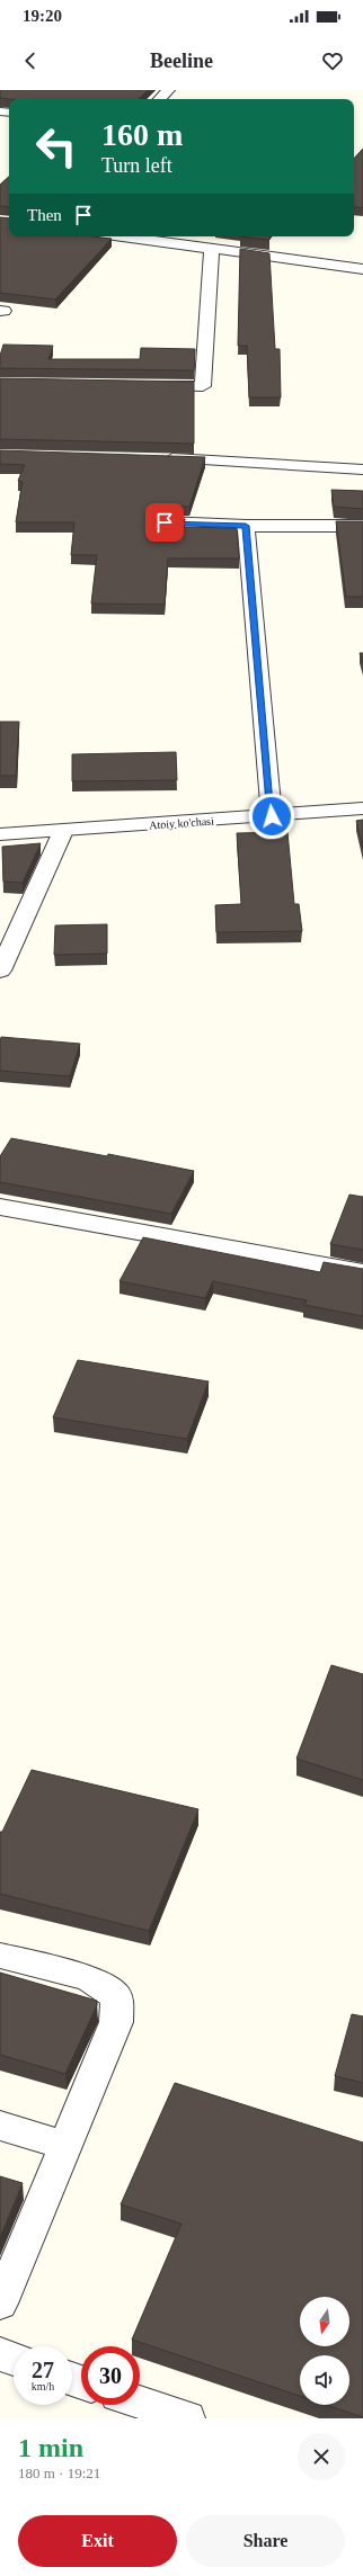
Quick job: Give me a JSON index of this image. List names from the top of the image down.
{
  "streets": {
    "street": ["Atoiy ko'chasi"]
  },
  "north": "bottom",
  "page": {
    "status": "19:20",
    "header": "Beeline",
    "turn": ["160 m", "Turn left"],
    "then": "Then",
    "speed": "27 km/h",
    "limit": "30",
    "heading": ["1 min", "180 m · 19:21"],
    "buttons": ["Exit", "Share"]
  }
}
